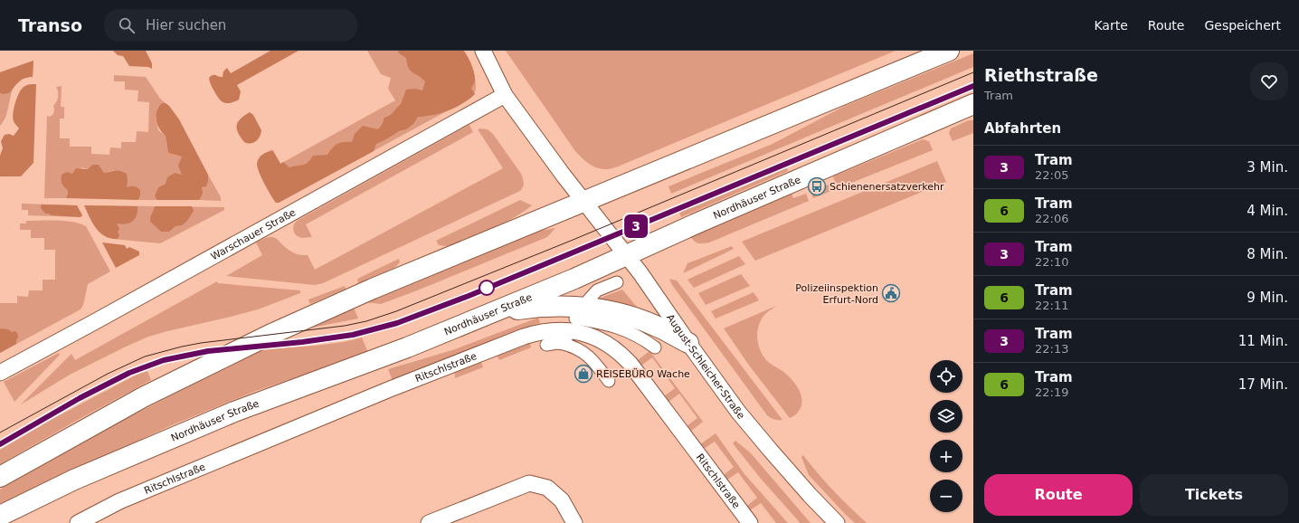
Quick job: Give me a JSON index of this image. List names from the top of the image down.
{
  "streets": {
    "main road": ["Nordhäuser Straße"],
    "street": ["Warschauer Straße", "August-Schleicher-Straße", "Ritschlstraße"]
  },
  "crossings": [
    ["Nordhäuser Straße", "August-Schleicher-Straße"],
    ["Warschauer Straße", "August-Schleicher-Straße"]
  ],
  "places": {
    "bus stop": ["Schienenersatzverkehr"],
    "public building": ["Polizeiinspektion Erfurt-Nord"],
    "shop": ["REISEBÜRO Wache"]
  },
  "lines": ["tram line 3"],
  "page": {
    "header": "Transo",
    "search": "Hier suchen",
    "nav": ["Karte", "Route", "Gespeichert"],
    "on_map": "3",
    "heading": [
      ["Riethstraße", "Tram"],
      "Abfahrten"
    ],
    "list": [
      {
        "mark": "3",
        "name": "Tram",
        "note": "22:05",
        "value": "3 Min."
      },
      {
        "mark": "6",
        "name": "Tram",
        "note": "22:06",
        "value": "4 Min."
      },
      {
        "mark": "3",
        "name": "Tram",
        "note": "22:10",
        "value": "8 Min."
      },
      {
        "mark": "6",
        "name": "Tram",
        "note": "22:11",
        "value": "9 Min."
      },
      {
        "mark": "3",
        "name": "Tram",
        "note": "22:13",
        "value": "11 Min."
      },
      {
        "mark": "6",
        "name": "Tram",
        "note": "22:19",
        "value": "17 Min."
      }
    ],
    "map_buttons": ["+", "−"],
    "buttons": ["Route", "Tickets"]
  }
}
